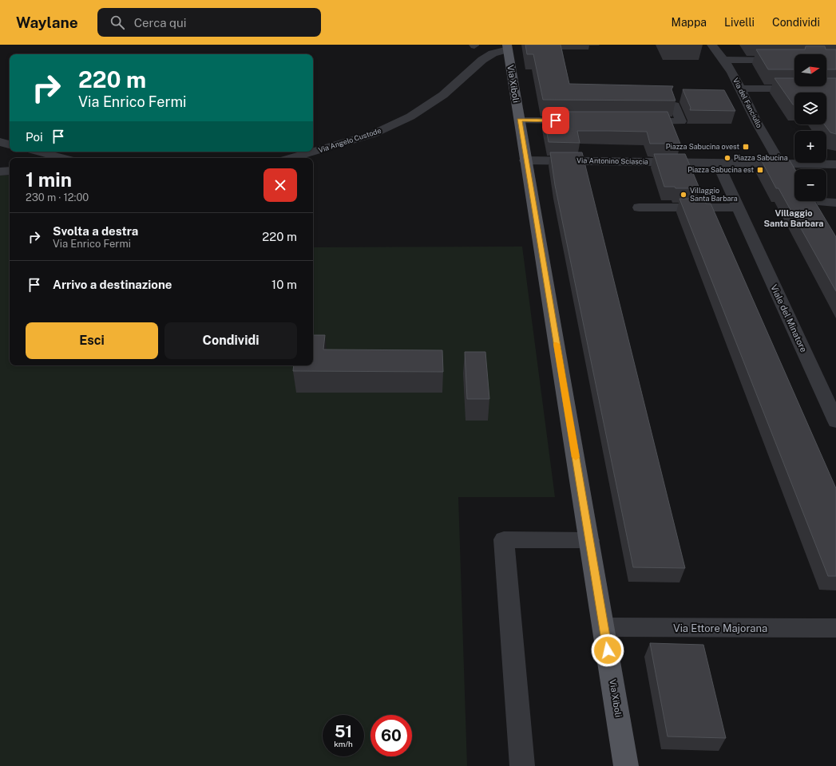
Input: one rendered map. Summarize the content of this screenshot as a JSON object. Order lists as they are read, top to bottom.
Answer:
{
  "streets": {
    "main road": ["Via Xiboli"],
    "street": [
      "Via del Fanciullo",
      "Via Angelo Custode",
      "Via Antonino Sciascia",
      "Viale del Minatore",
      "Via Ettore Majorana"
    ]
  },
  "crossings": [
    ["Via Xiboli", "Via Angelo Custode"],
    ["Via Xiboli", "Via Antonino Sciascia"],
    ["Via Xiboli", "Via Ettore Majorana"],
    ["Via del Fanciullo", "Via Antonino Sciascia"]
  ],
  "districts": ["Villaggio Santa Barbara"],
  "places": {
    "transit": ["Piazza Sabucina ovest", "Piazza Sabucina est"],
    "other": ["Piazza Sabucina", "Villaggio Santa Barbara"]
  },
  "north": "right",
  "page": {
    "header": "Waylane",
    "search": "Cerca qui",
    "nav": ["Mappa", "Livelli", "Condividi"],
    "map_buttons": ["+", "−"],
    "turn": ["220 m", "Via Enrico Fermi"],
    "then": "Poi",
    "heading": ["1 min", "230 m · 12:00"],
    "list": [
      {
        "name": "Svolta a destra",
        "note": "Via Enrico Fermi",
        "value": "220 m"
      },
      {
        "name": "Arrivo a destinazione",
        "value": "10 m"
      }
    ],
    "buttons": ["Esci", "Condividi"],
    "speed": "51 km/h",
    "limit": "60"
  }
}
